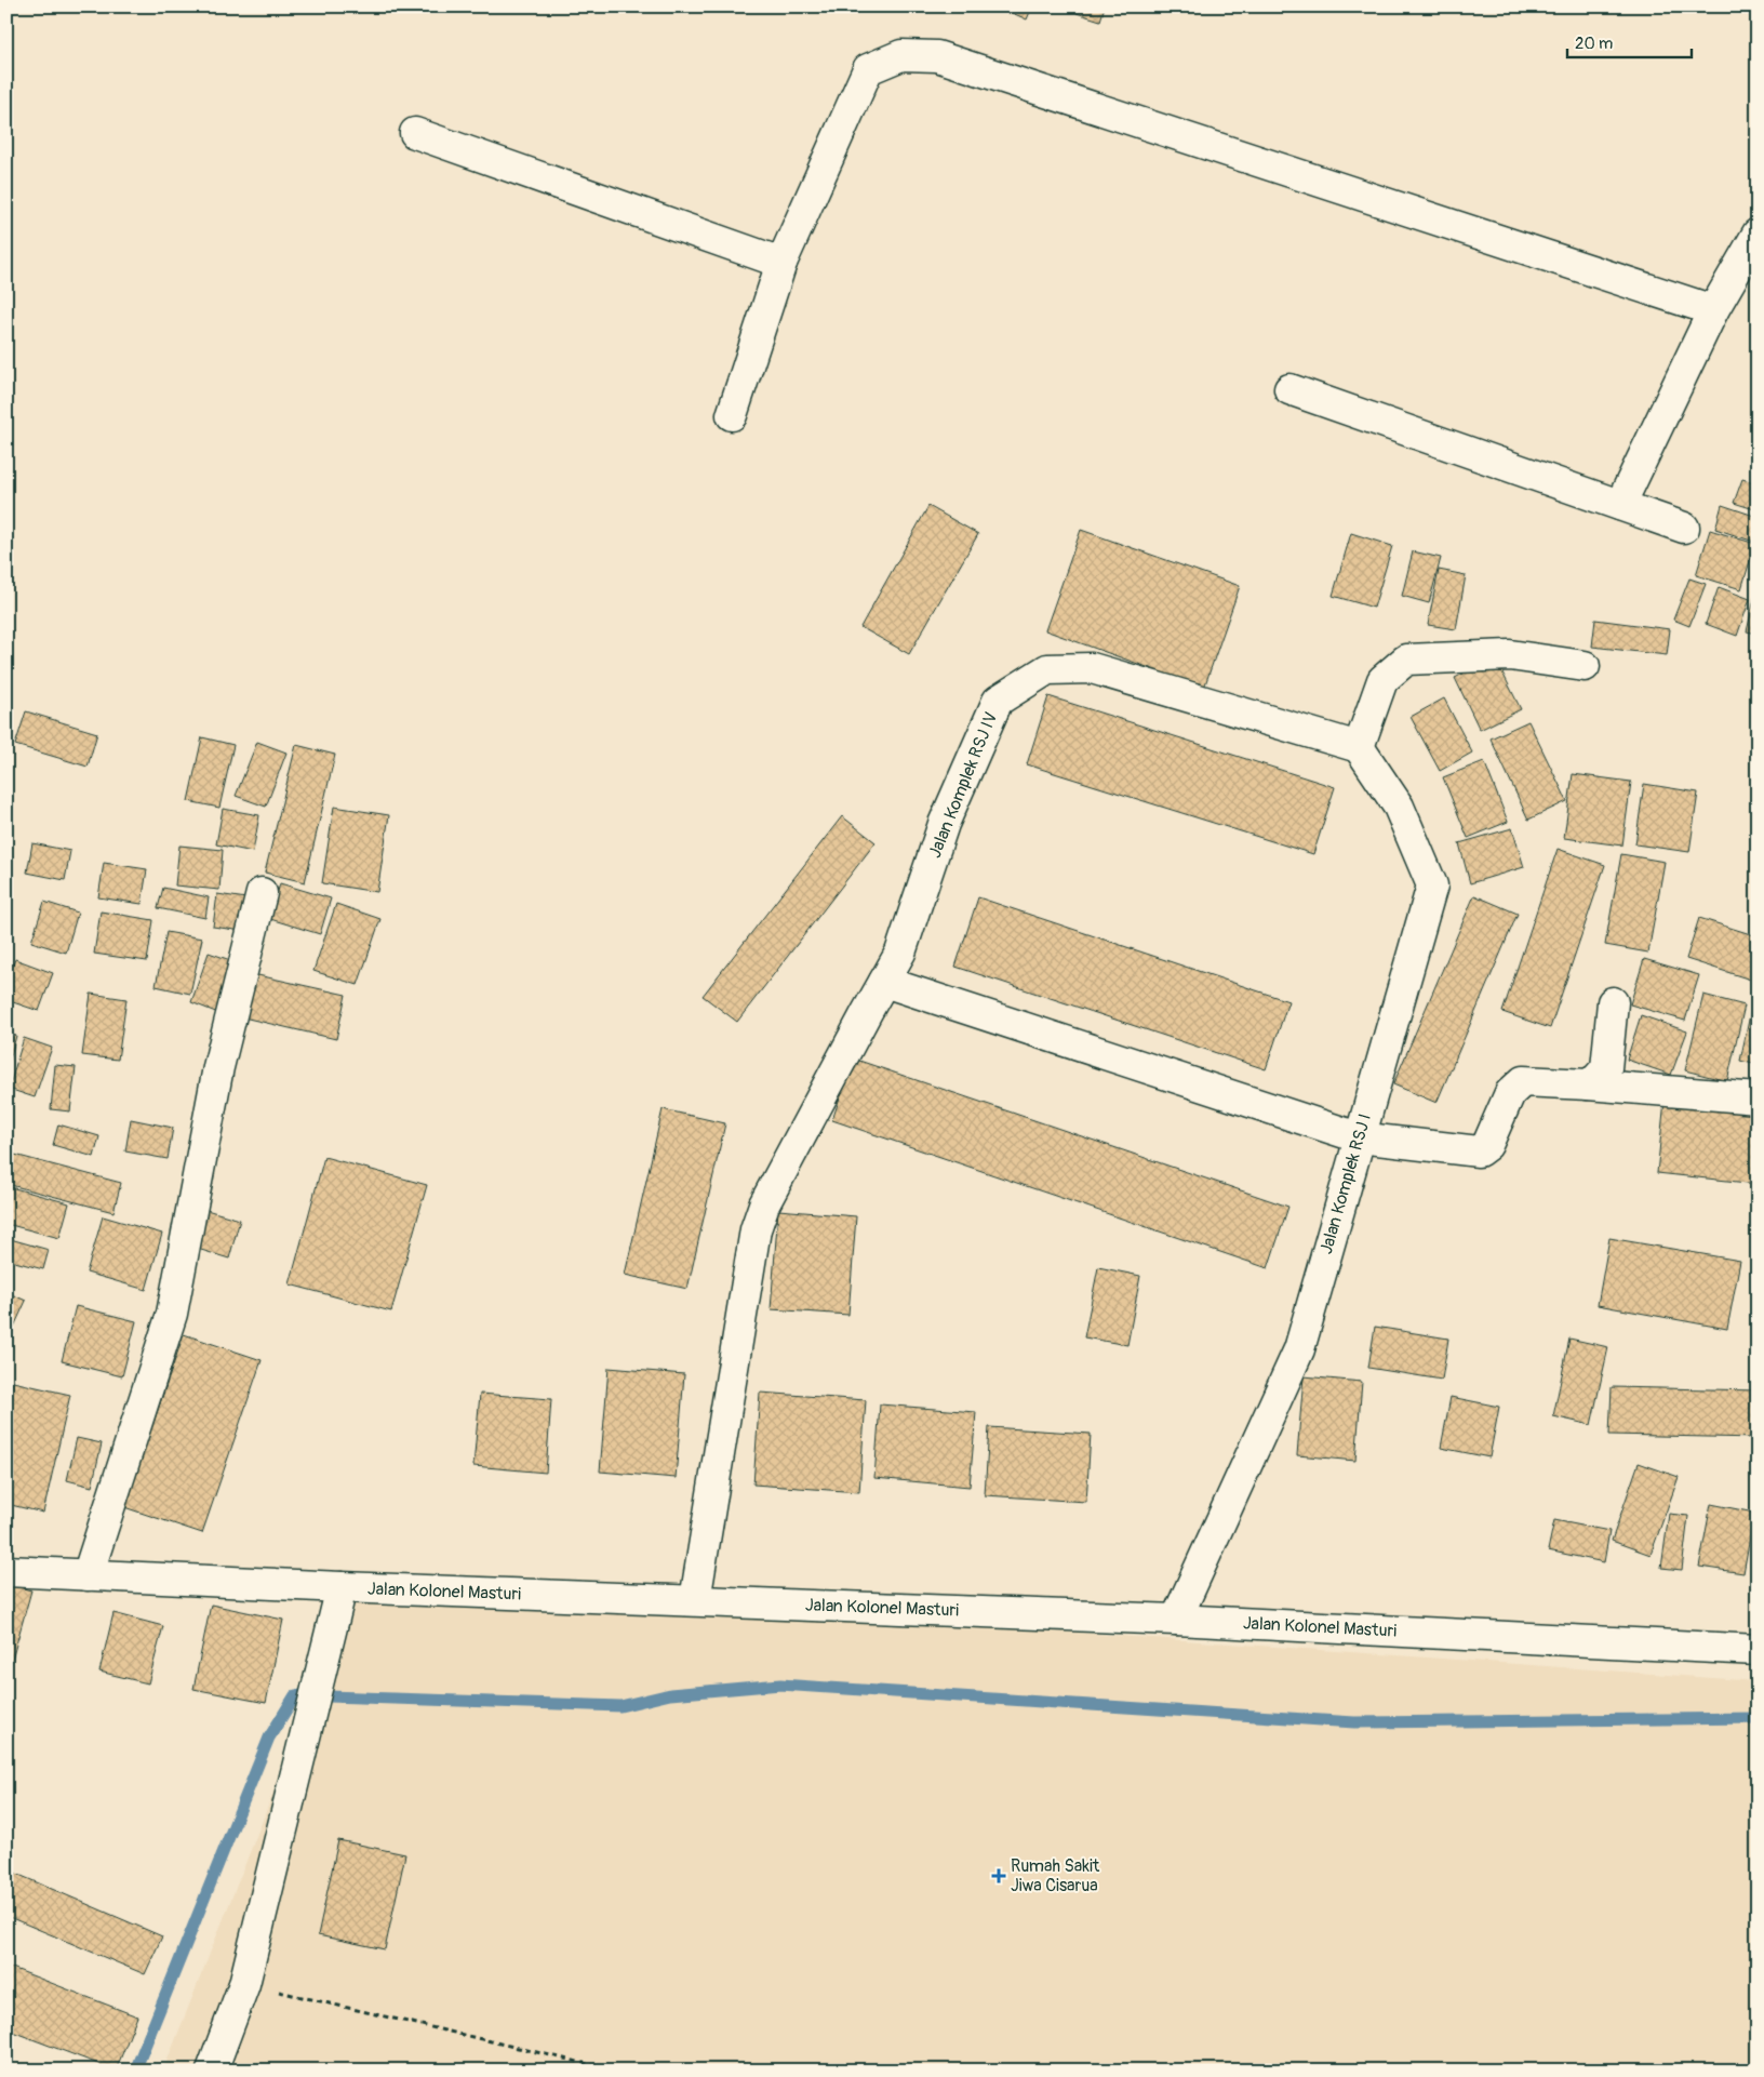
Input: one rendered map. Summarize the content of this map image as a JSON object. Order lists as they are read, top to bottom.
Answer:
{
  "streets": {
    "street": ["Jalan Komplek RSJ IV", "Jalan Komplek RSJ I", "Jalan Kolonel Masturi"]
  },
  "crossings": [
    ["Jalan Komplek RSJ IV", "Jalan Komplek RSJ I"],
    ["Jalan Komplek RSJ IV", "Jalan Kolonel Masturi"],
    ["Jalan Komplek RSJ I", "Jalan Kolonel Masturi"]
  ],
  "places": {
    "health": ["Rumah Sakit Jiwa Cisarua"]
  },
  "scale_bar": "20 m"
}
